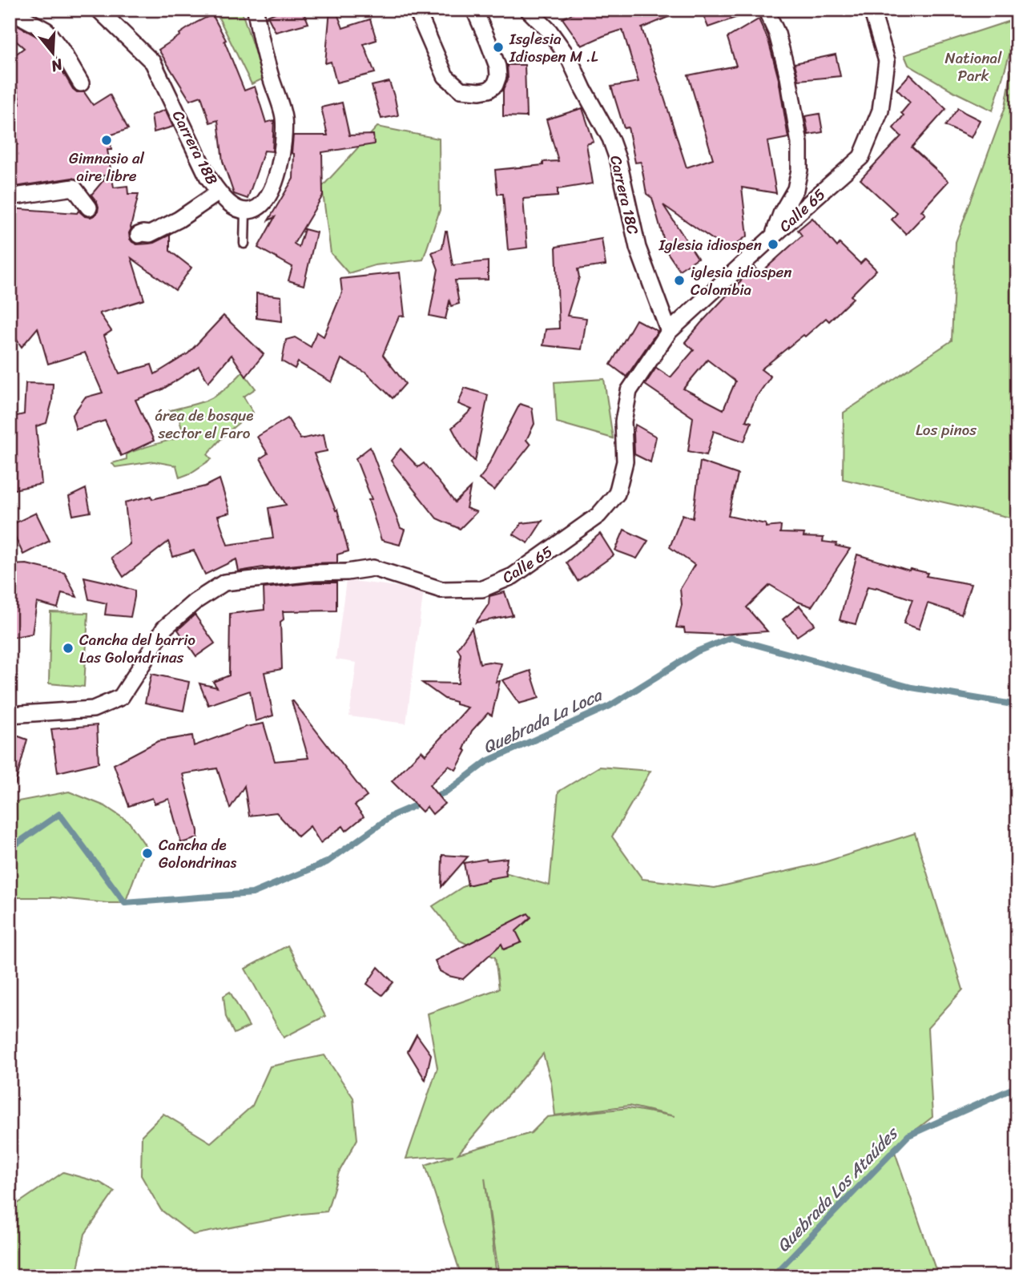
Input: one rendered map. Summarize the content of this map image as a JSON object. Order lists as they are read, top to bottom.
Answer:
{
  "streets": {
    "street": ["Carrera 18B", "Carrera 18C", "Calle 65"]
  },
  "crossings": [
    ["Carrera 18C", "Calle 65"]
  ],
  "water": ["Quebrada La Loca", "Quebrada Los Ataúdes"],
  "parks": ["National Park", "área de bosque sector el Faro", "Los pinos"],
  "places": [
    "Isglesia Idiospen M .L",
    "Gimnasio al aire libre",
    "Iglesia idiospen",
    "iglesia idiospen Colombia",
    "Cancha del barrio Las Golondrinas",
    "Cancha de Golondrinas"
  ],
  "north": "bottom"
}
